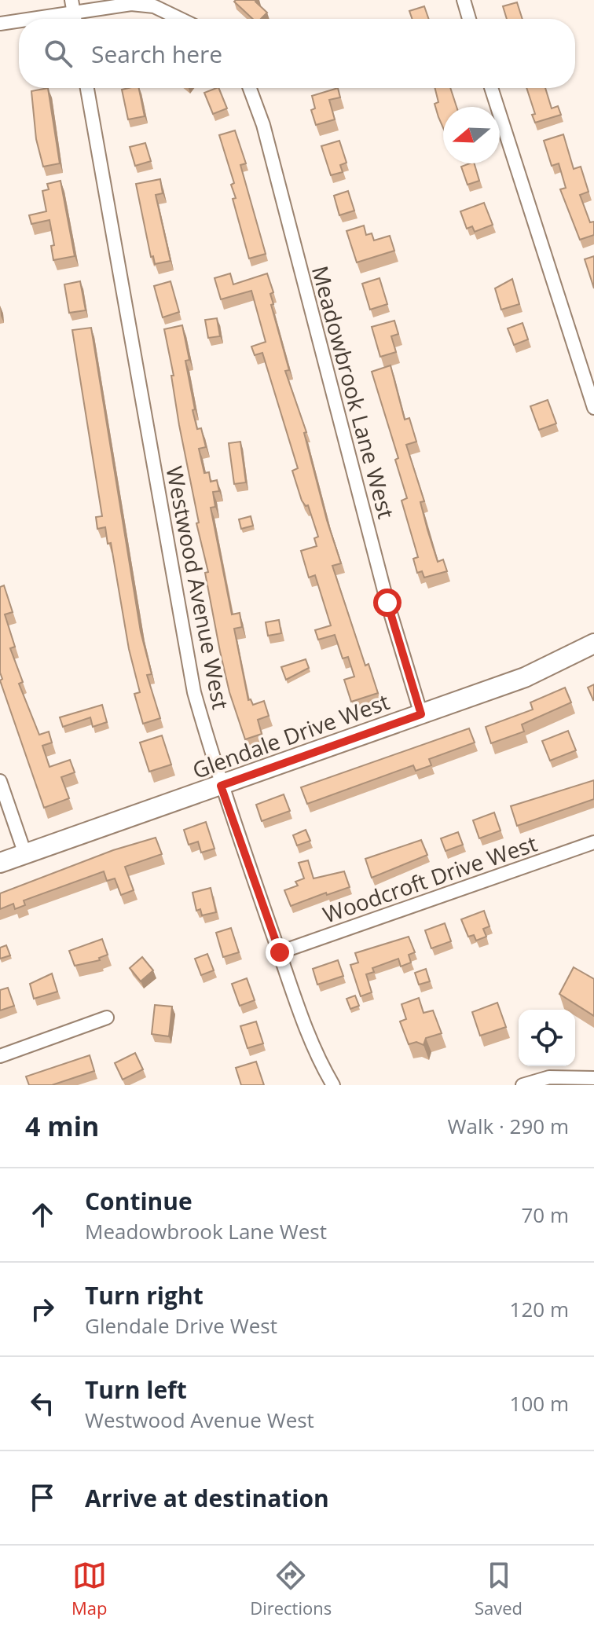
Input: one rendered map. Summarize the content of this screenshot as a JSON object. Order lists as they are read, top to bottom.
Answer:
{
  "streets": {
    "street": [
      "Meadowbrook Lane West",
      "Westwood Avenue West",
      "Glendale Drive West",
      "Woodcroft Drive West"
    ]
  },
  "crossings": [
    ["Meadowbrook Lane West", "Glendale Drive West"],
    ["Westwood Avenue West", "Glendale Drive West"],
    ["Westwood Avenue West", "Woodcroft Drive West"]
  ],
  "north": "left",
  "page": {
    "search": "Search here",
    "heading": ["4 min", "Walk · 290 m"],
    "list": [
      ["Continue", "Meadowbrook Lane West", "70 m"],
      ["Turn right", "Glendale Drive West", "120 m"],
      ["Turn left", "Westwood Avenue West", "100 m"],
      "Arrive at destination"
    ],
    "nav": ["Map", "Directions", "Saved"]
  }
}
